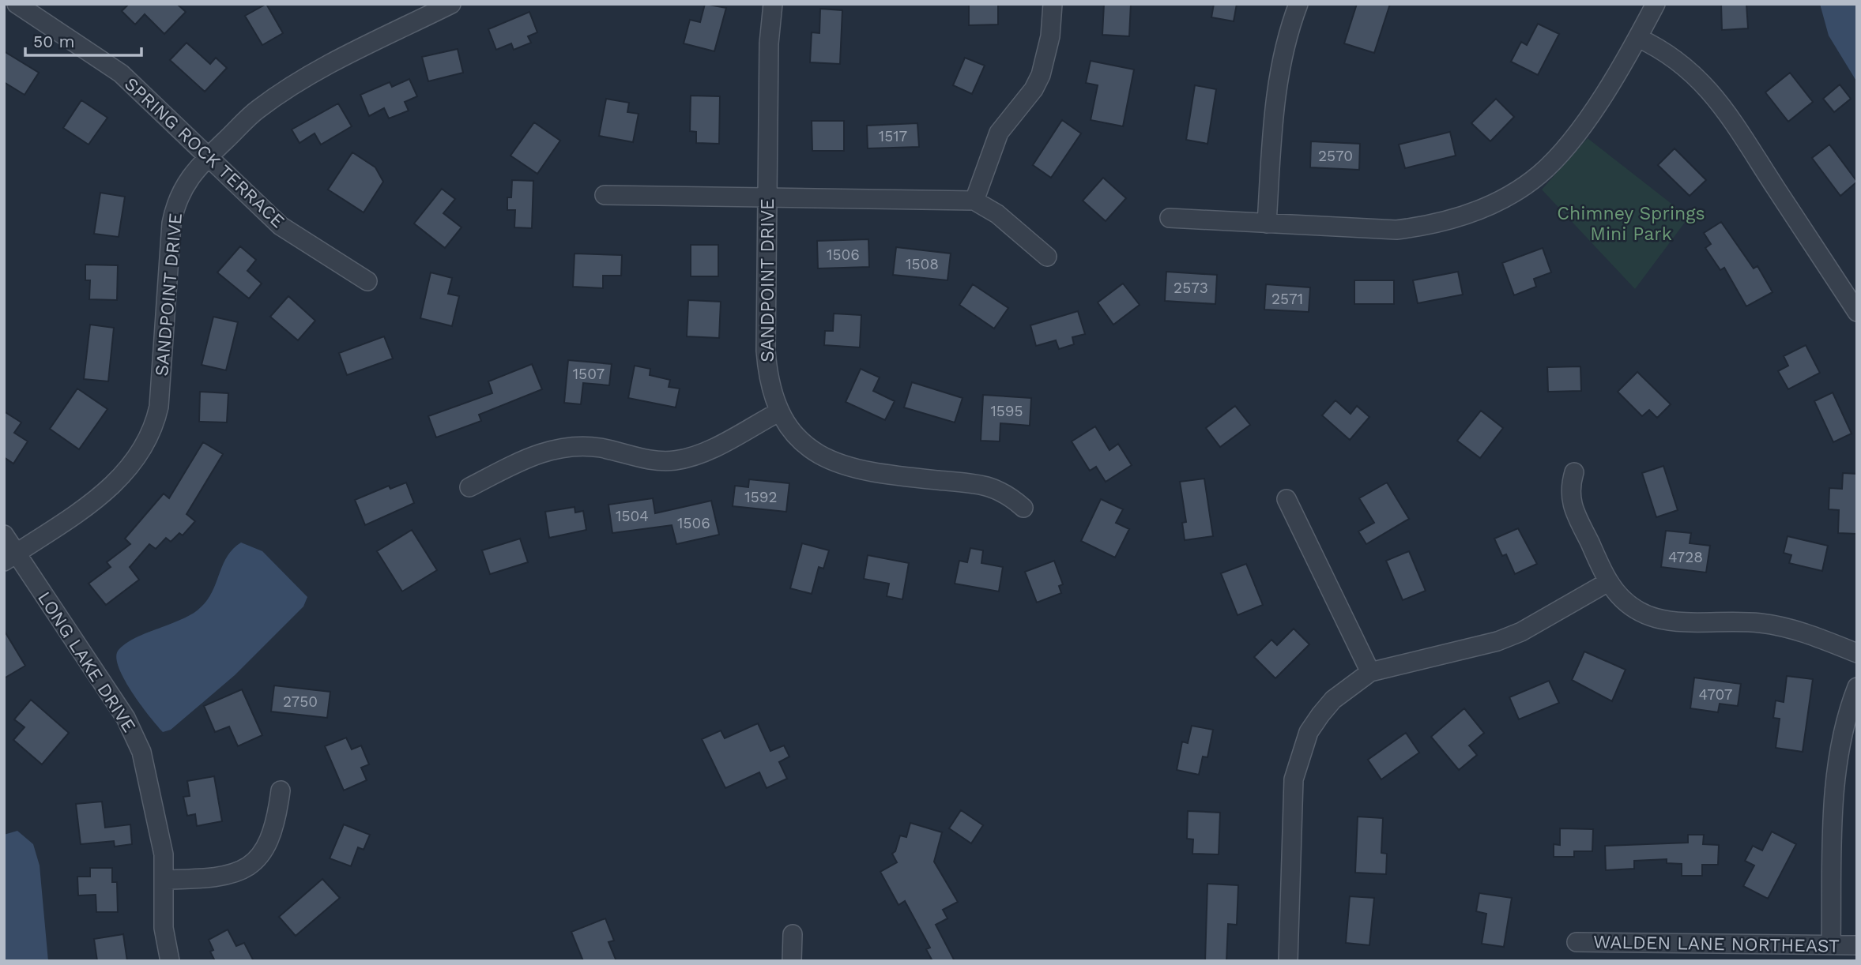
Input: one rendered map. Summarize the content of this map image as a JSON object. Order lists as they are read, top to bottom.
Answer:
{
  "streets": {
    "street": [
      "SPRING ROCK TERRACE",
      "SANDPOINT DRIVE",
      "LONG LAKE DRIVE",
      "WALDEN LANE NORTHEAST"
    ]
  },
  "crossings": [
    ["SPRING ROCK TERRACE", "SANDPOINT DRIVE"],
    ["SANDPOINT DRIVE", "LONG LAKE DRIVE"]
  ],
  "parks": ["Chimney Springs Mini Park"],
  "house_numbers": [
    "1517",
    "2570",
    "1506",
    "1508",
    "2573",
    "2571",
    "1507",
    "1595",
    "1592",
    "1504",
    "1506",
    "4728",
    "4707",
    "2750"
  ],
  "scale_bar": "50 m"
}
